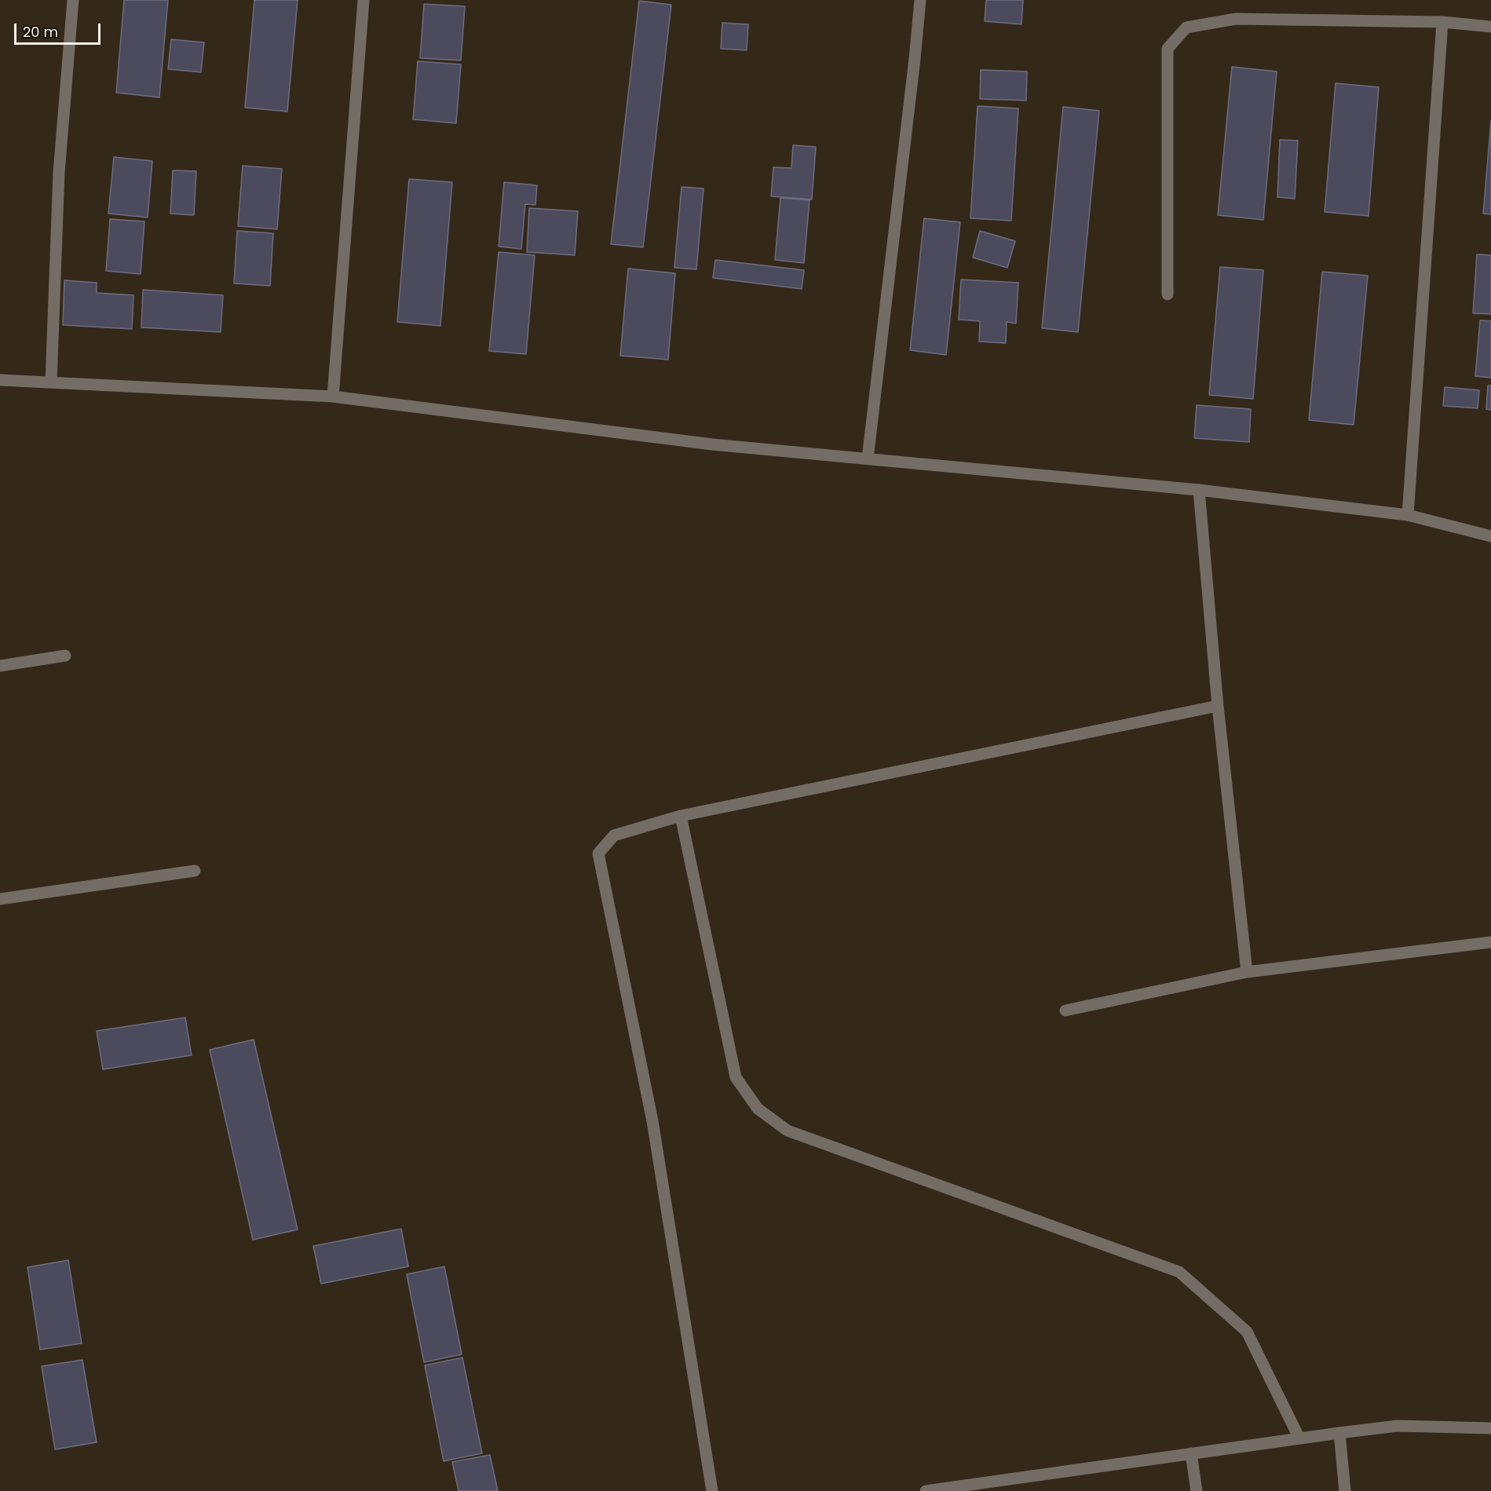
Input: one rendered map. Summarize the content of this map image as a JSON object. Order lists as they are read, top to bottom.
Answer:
{
  "scale_bar": "20 m"
}
